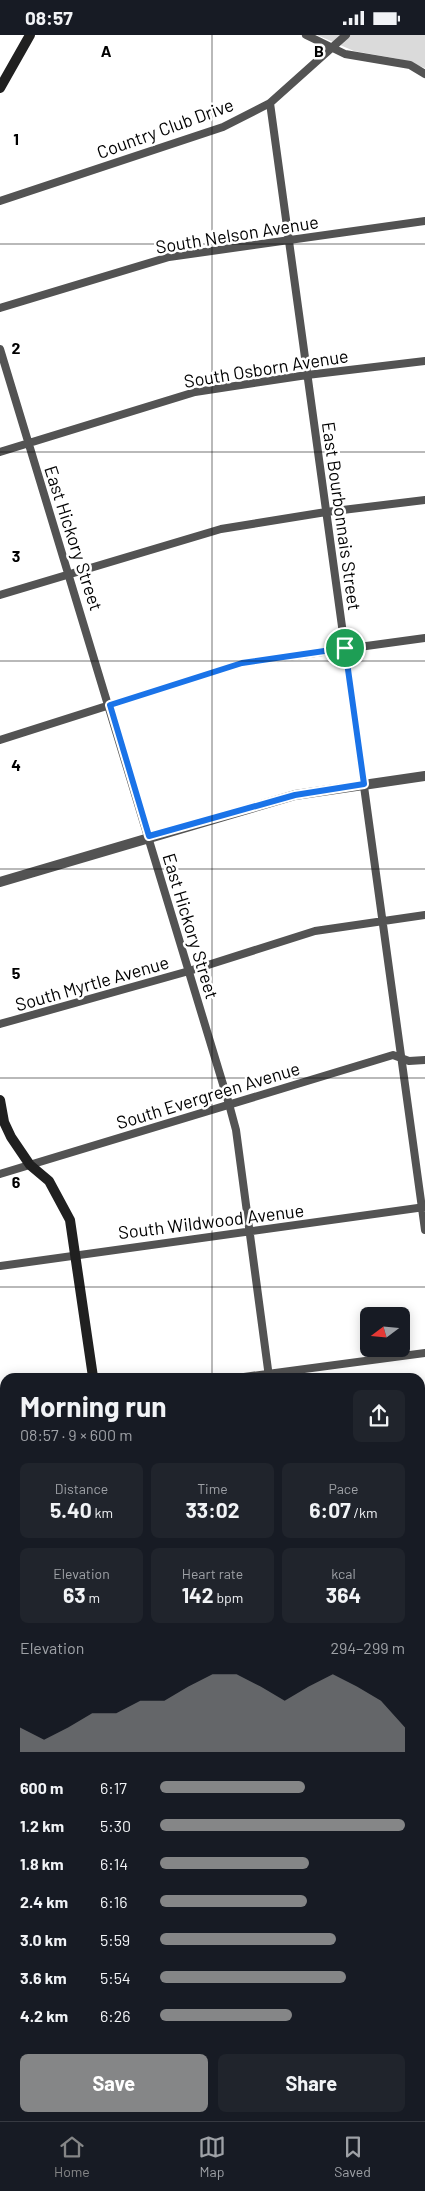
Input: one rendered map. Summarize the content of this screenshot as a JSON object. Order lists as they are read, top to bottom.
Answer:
{
  "streets": {
    "street": [
      "Country Club Drive",
      "South Nelson Avenue",
      "South Osborn Avenue",
      "East Bourbonnais Street",
      "East Hickory Street",
      "South Myrtle Avenue",
      "South Evergreen Avenue",
      "South Wildwood Avenue"
    ]
  },
  "crossings": [
    ["Country Club Drive", "East Bourbonnais Street"],
    ["South Nelson Avenue", "East Bourbonnais Street"],
    ["South Osborn Avenue", "East Bourbonnais Street"],
    ["South Osborn Avenue", "East Hickory Street"],
    ["East Bourbonnais Street", "South Myrtle Avenue"],
    ["East Bourbonnais Street", "South Evergreen Avenue"],
    ["East Bourbonnais Street", "South Wildwood Avenue"],
    ["East Hickory Street", "South Myrtle Avenue"],
    ["East Hickory Street", "South Evergreen Avenue"],
    ["East Hickory Street", "South Wildwood Avenue"]
  ],
  "north": "left",
  "page": {
    "status": "08:57",
    "heading": ["Morning run", "08:57 · 9 × 600 m"],
    "stats": [
      ["Distance", "5.40 km"],
      ["Time", "33:02"],
      ["Pace", "6:07 /km"],
      ["Elevation", "63 m"],
      ["Heart rate", "142 bpm"],
      ["kcal", "364"]
    ],
    "chart": ["Elevation", "294–299 m"],
    "list": [
      {
        "name": "600 m",
        "note": "6:17"
      },
      {
        "name": "1.2 km",
        "note": "5:30"
      },
      {
        "name": "1.8 km",
        "note": "6:14"
      },
      {
        "name": "2.4 km",
        "note": "6:16"
      },
      {
        "name": "3.0 km",
        "note": "5:59"
      },
      {
        "name": "3.6 km",
        "note": "5:54"
      },
      {
        "name": "4.2 km",
        "note": "6:26"
      }
    ],
    "buttons": ["Save", "Share"],
    "tabs": ["Home", "Map", "Saved"]
  },
  "grid": {
    "columns": ["A", "B"],
    "rows": [
      "1",
      "2",
      "3",
      "4",
      "5",
      "6"
    ]
  }
}
